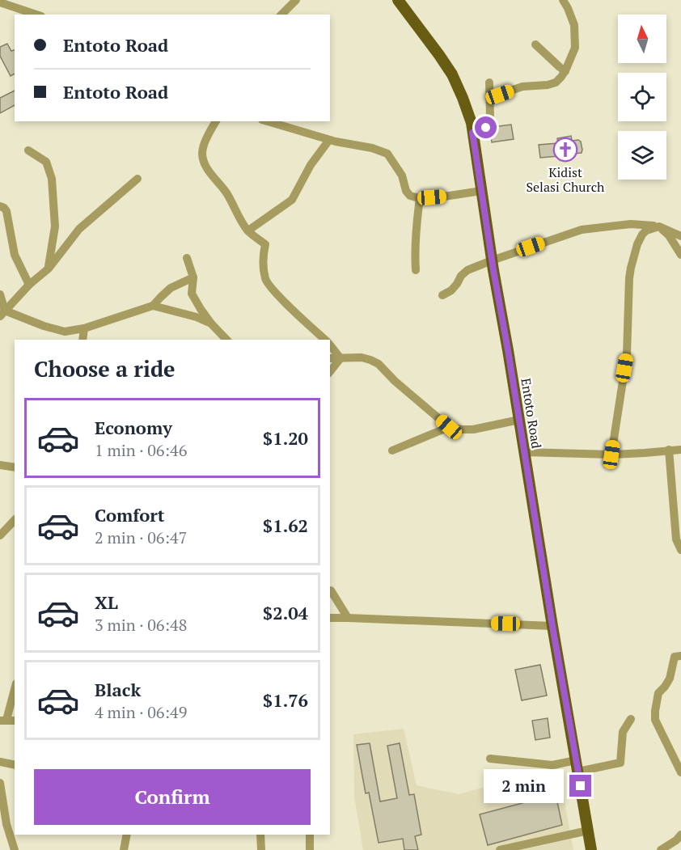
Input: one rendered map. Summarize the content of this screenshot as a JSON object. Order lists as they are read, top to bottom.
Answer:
{
  "streets": {
    "main road": ["Entoto Road"]
  },
  "places": {
    "church": ["Kidist Selasi Church"]
  },
  "north": "top",
  "page": {
    "banner": ["Entoto Road", "Entoto Road"],
    "heading": "Choose a ride",
    "list": [
      {
        "name": "Economy",
        "note": "1 min · 06:46",
        "value": "$1.20"
      },
      {
        "name": "Comfort",
        "note": "2 min · 06:47",
        "value": "$1.62"
      },
      {
        "name": "XL",
        "note": "3 min · 06:48",
        "value": "$2.04"
      },
      {
        "name": "Black",
        "note": "4 min · 06:49",
        "value": "$1.76"
      }
    ],
    "buttons": "Confirm",
    "bubble": "2 min"
  }
}
